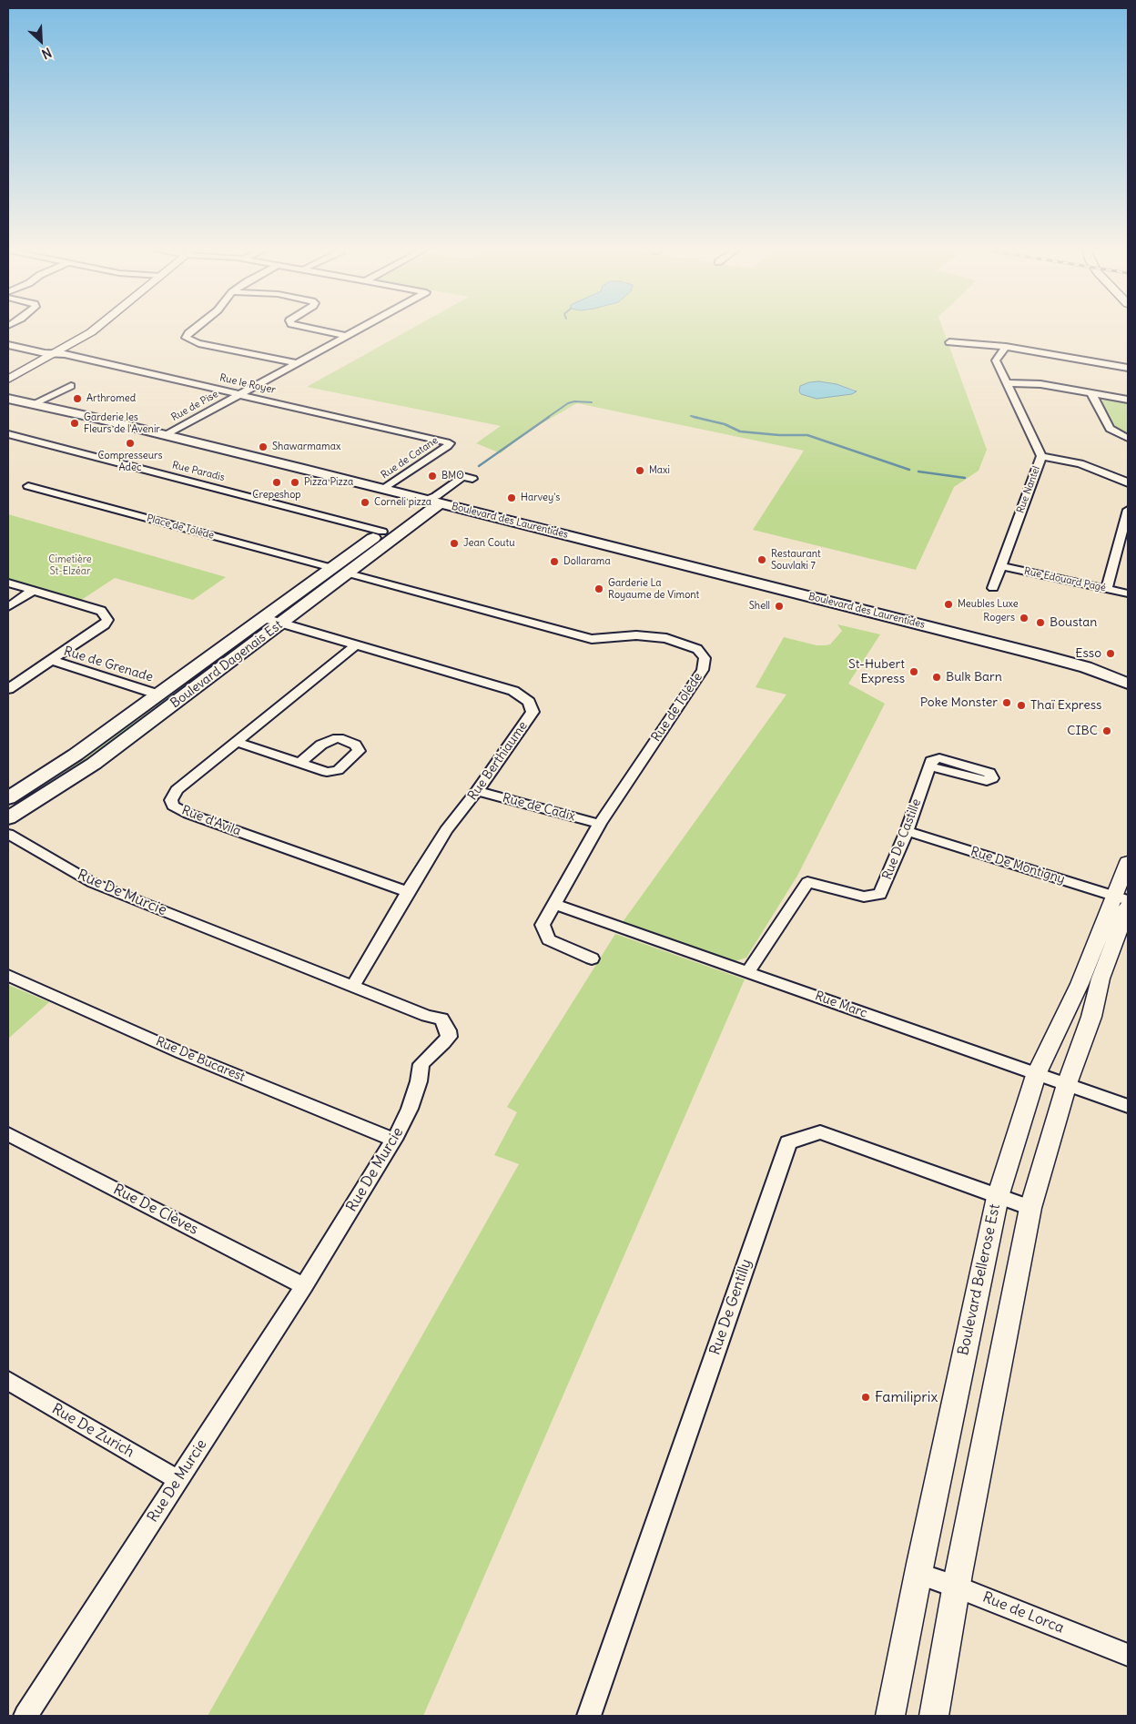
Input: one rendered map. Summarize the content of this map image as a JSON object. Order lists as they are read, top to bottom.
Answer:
{
  "streets": {
    "main road": ["Boulevard des Laurentides", "Boulevard Dagenais Est"],
    "street": [
      "Rue le Royer",
      "Rue de Pise",
      "Rue de Catane",
      "Rue Paradis",
      "Rue Nantel",
      "Place de Tolède",
      "Rue Edouard Pagé",
      "Rue de Grenade",
      "Rue de Tolède",
      "Rue Berthiaume",
      "Rue de Cadix",
      "Rue d'Avila",
      "Rue De Castille",
      "Rue De Montigny",
      "Rue De Murcie",
      "Rue Marc",
      "Rue De Bucarest",
      "Rue De Clèves",
      "Boulevard Bellerose Est",
      "Rue De Gentilly",
      "Rue De Zurich",
      "Rue de Lorca"
    ]
  },
  "crossings": [
    ["Rue le Royer", "Rue de Pise"],
    ["Rue le Royer", "Rue de Catane"],
    ["Rue de Pise", "Boulevard des Laurentides"],
    ["Rue de Catane", "Boulevard des Laurentides"],
    ["Rue Paradis", "Boulevard Dagenais Est"],
    ["Rue Nantel", "Rue Edouard Pagé"],
    ["Boulevard des Laurentides", "Boulevard Dagenais Est"],
    ["Place de Tolède", "Boulevard Dagenais Est"],
    ["Rue de Grenade", "Boulevard Dagenais Est"],
    ["Boulevard Dagenais Est", "Rue de Tolède"],
    ["Boulevard Dagenais Est", "Rue Berthiaume"],
    ["Rue de Tolède", "Rue de Cadix"],
    ["Rue de Tolède", "Rue Marc"],
    ["Rue Berthiaume", "Rue de Cadix"],
    ["Rue Berthiaume", "Rue d'Avila"],
    ["Rue Berthiaume", "Rue De Murcie"],
    ["Rue De Castille", "Rue De Montigny"],
    ["Rue De Castille", "Rue Marc"],
    ["Rue De Montigny", "Boulevard Bellerose Est"],
    ["Rue De Murcie", "Rue De Bucarest"],
    ["Rue De Murcie", "Rue De Clèves"],
    ["Rue De Murcie", "Rue De Zurich"],
    ["Rue Marc", "Boulevard Bellerose Est"],
    ["Boulevard Bellerose Est", "Rue De Gentilly"],
    ["Boulevard Bellerose Est", "Rue de Lorca"]
  ],
  "parks": ["Cimetière St-Elzéar"],
  "places": [
    "Arthromed",
    "Garderie les Fleurs de l'Avenir",
    "Compresseurs Adec",
    "Shawarmamax",
    "Maxi",
    "BMO",
    "Crepeshop",
    "Pizza Pizza",
    "Harvey's",
    "Corneli pizza",
    "Jean Coutu",
    "Restaurant Souvlaki 7",
    "Dollarama",
    "Garderie La Royaume de Vimont",
    "Meubles Luxe",
    "Shell",
    "Rogers",
    "Boustan",
    "Esso",
    "St-Hubert Express",
    "Bulk Barn",
    "Poke Monster",
    "Thaï Express",
    "CIBC",
    "Familiprix"
  ],
  "north": "bottom right"
}
